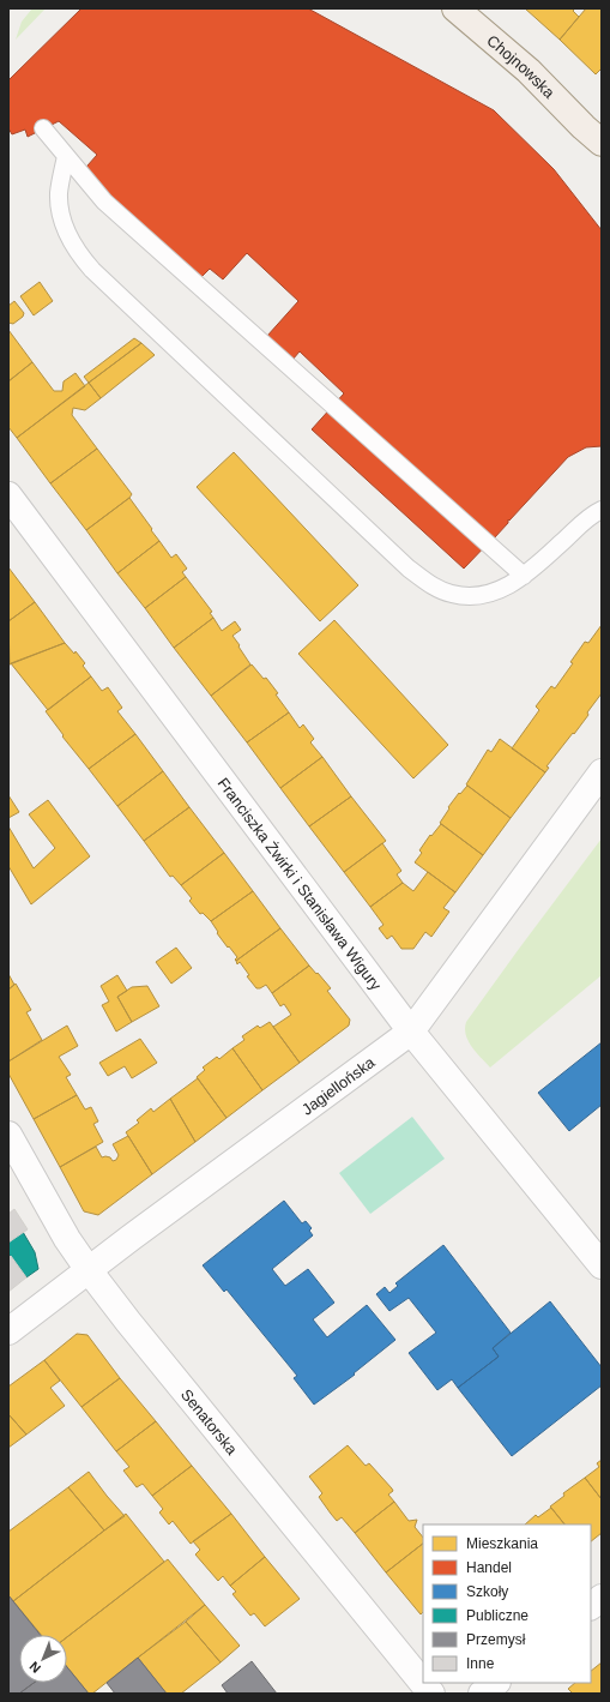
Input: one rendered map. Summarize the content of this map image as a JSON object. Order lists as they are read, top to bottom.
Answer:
{
  "streets": {
    "main road": ["Chojnowska"],
    "street": ["Franciszka Żwirki i Stanisława Wigury", "Jagiellońska", "Senatorska"]
  },
  "crossings": [
    ["Franciszka Żwirki i Stanisława Wigury", "Jagiellońska"],
    ["Jagiellońska", "Senatorska"]
  ],
  "legend": [
    "Mieszkania",
    "Handel",
    "Szkoły",
    "Publiczne",
    "Przemysł",
    "Inne"
  ],
  "north": "bottom left"
}
